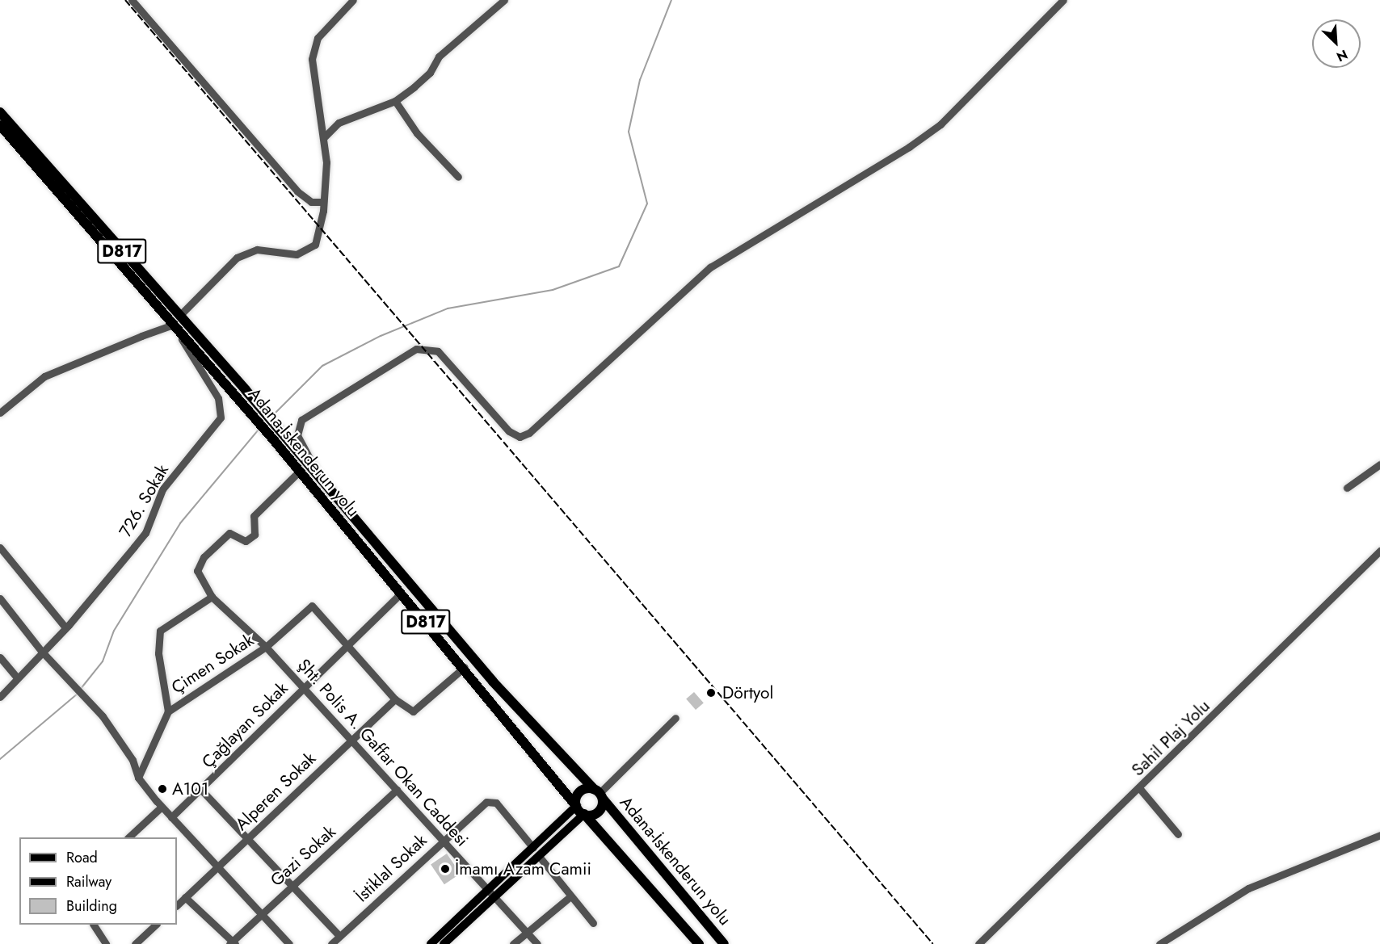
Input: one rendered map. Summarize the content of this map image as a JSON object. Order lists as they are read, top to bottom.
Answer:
{
  "streets": {
    "highway": ["D817", "Adana-İskenderun yolu"],
    "street": [
      "726. Sokak",
      "Çimen Sokak",
      "Çağlayan Sokak",
      "Sahil Plaj Yolu",
      "Şht. Polis A. Gaffar Okan Caddesi",
      "Alperen Sokak",
      "Gazi Sokak",
      "İstiklal Sokak"
    ]
  },
  "crossings": [
    ["D817", "Adana-İskenderun yolu"],
    ["Adana-İskenderun yolu", "726. Sokak"],
    ["Adana-İskenderun yolu", "Çağlayan Sokak"],
    ["Adana-İskenderun yolu", "Şht. Polis A. Gaffar Okan Caddesi"],
    ["Çimen Sokak", "Çağlayan Sokak"],
    ["Çimen Sokak", "Şht. Polis A. Gaffar Okan Caddesi"],
    ["Çağlayan Sokak", "Şht. Polis A. Gaffar Okan Caddesi"],
    ["Şht. Polis A. Gaffar Okan Caddesi", "Alperen Sokak"],
    ["Şht. Polis A. Gaffar Okan Caddesi", "Gazi Sokak"],
    ["Şht. Polis A. Gaffar Okan Caddesi", "İstiklal Sokak"]
  ],
  "places": ["Dörtyol", "A101", "İmamı Azam Camii"],
  "legend": ["Road", "Railway", "Building"],
  "north": "bottom right"
}
